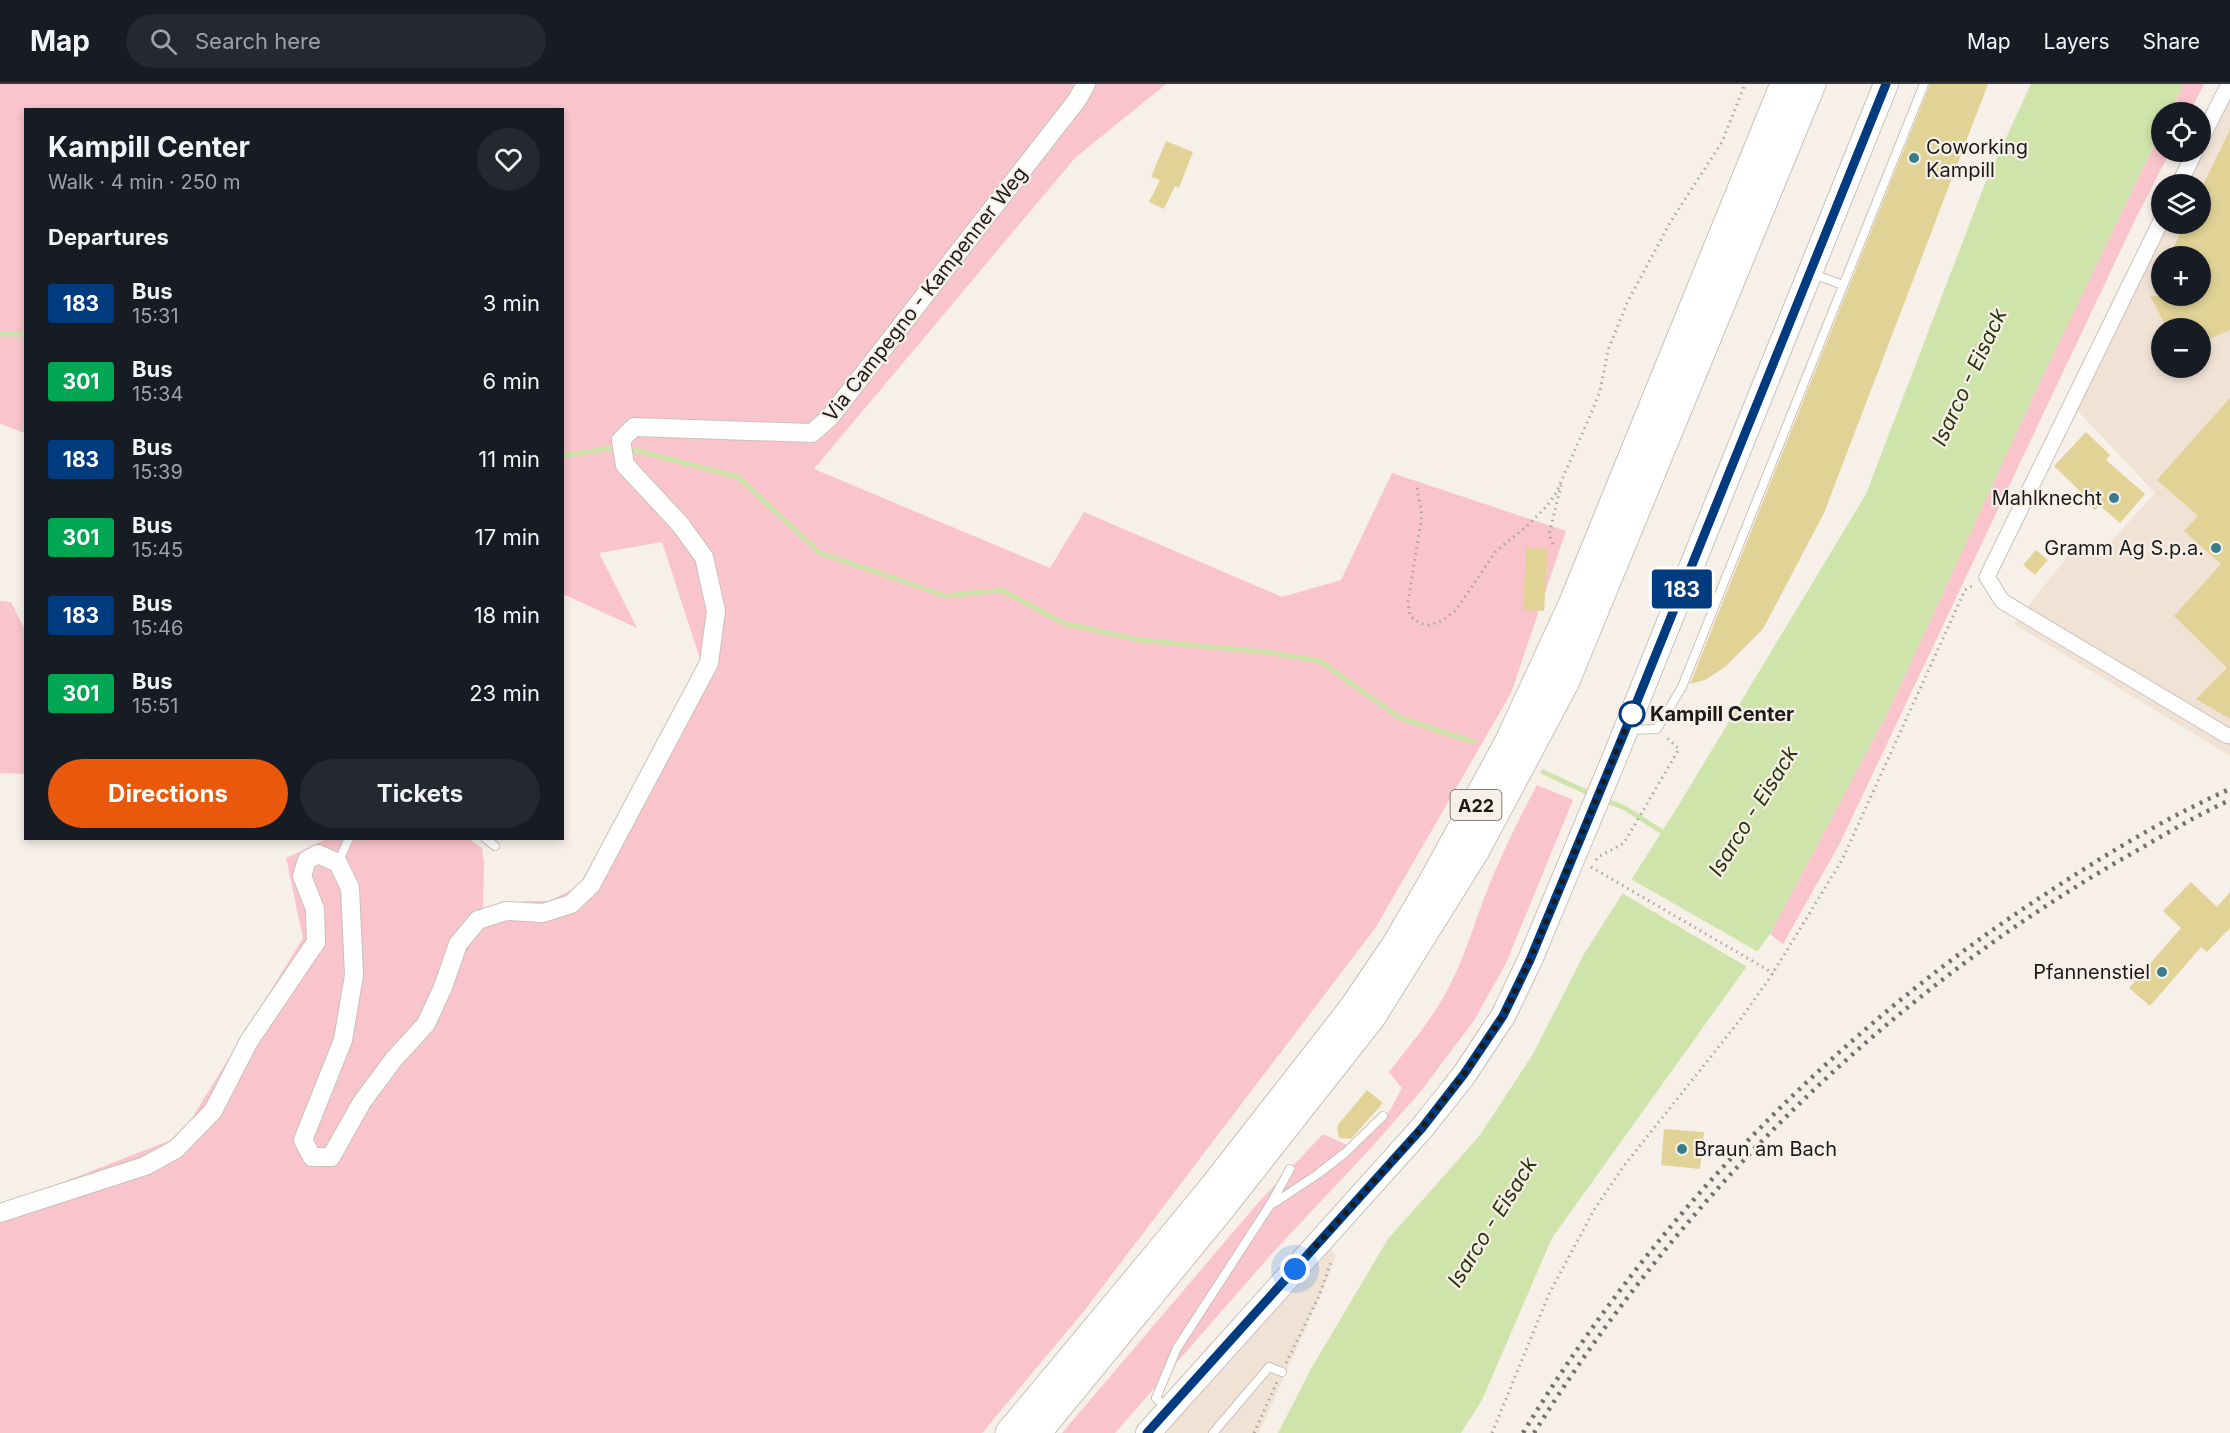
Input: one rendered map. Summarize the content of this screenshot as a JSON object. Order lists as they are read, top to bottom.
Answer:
{
  "streets": {
    "highway": ["A22"],
    "street": ["Via Campegno - Kampenner Weg"]
  },
  "water": ["Isarco - Eisack"],
  "places": [
    "Coworking Kampill",
    "Mahlknecht",
    "Gramm Ag S.p.a.",
    "Kampill Center",
    "Pfannenstiel",
    "Braun am Bach"
  ],
  "lines": ["bus line 183"],
  "page": {
    "header": "Map",
    "search": "Search here",
    "nav": ["Map", "Layers", "Share"],
    "on_map": "183",
    "map_buttons": ["+", "−"],
    "heading": [
      ["Kampill Center", "Walk · 4 min · 250 m"],
      "Departures"
    ],
    "list": [
      {
        "mark": "183",
        "name": "Bus",
        "note": "15:31",
        "value": "3 min"
      },
      {
        "mark": "301",
        "name": "Bus",
        "note": "15:34",
        "value": "6 min"
      },
      {
        "mark": "183",
        "name": "Bus",
        "note": "15:39",
        "value": "11 min"
      },
      {
        "mark": "301",
        "name": "Bus",
        "note": "15:45",
        "value": "17 min"
      },
      {
        "mark": "183",
        "name": "Bus",
        "note": "15:46",
        "value": "18 min"
      },
      {
        "mark": "301",
        "name": "Bus",
        "note": "15:51",
        "value": "23 min"
      }
    ],
    "buttons": ["Directions", "Tickets"]
  }
}
